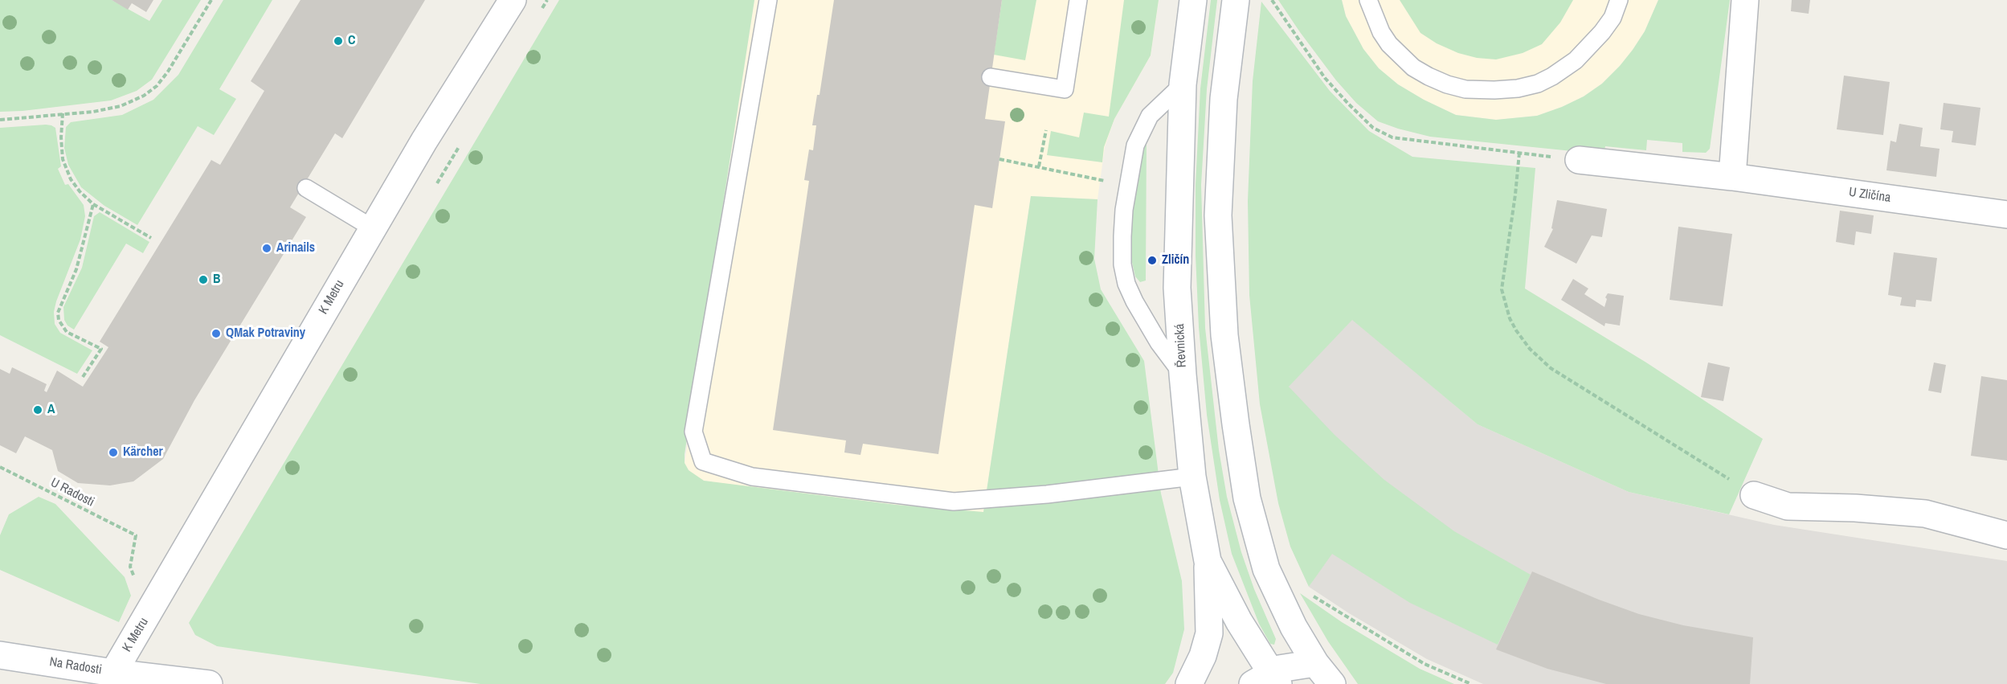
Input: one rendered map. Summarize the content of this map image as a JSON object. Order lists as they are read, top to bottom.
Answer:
{
  "streets": {
    "main road": [
      "U Zličína",
      "K Metru",
      "Řevnická",
      "Na Radosti"
    ],
    "path": ["U Radosti"]
  },
  "crossings": [
    ["K Metru", "Na Radosti"]
  ],
  "places": [
    "C",
    "Arinails",
    "Zličín",
    "B",
    "QMak Potraviny",
    "A",
    "Kärcher"
  ]
}
